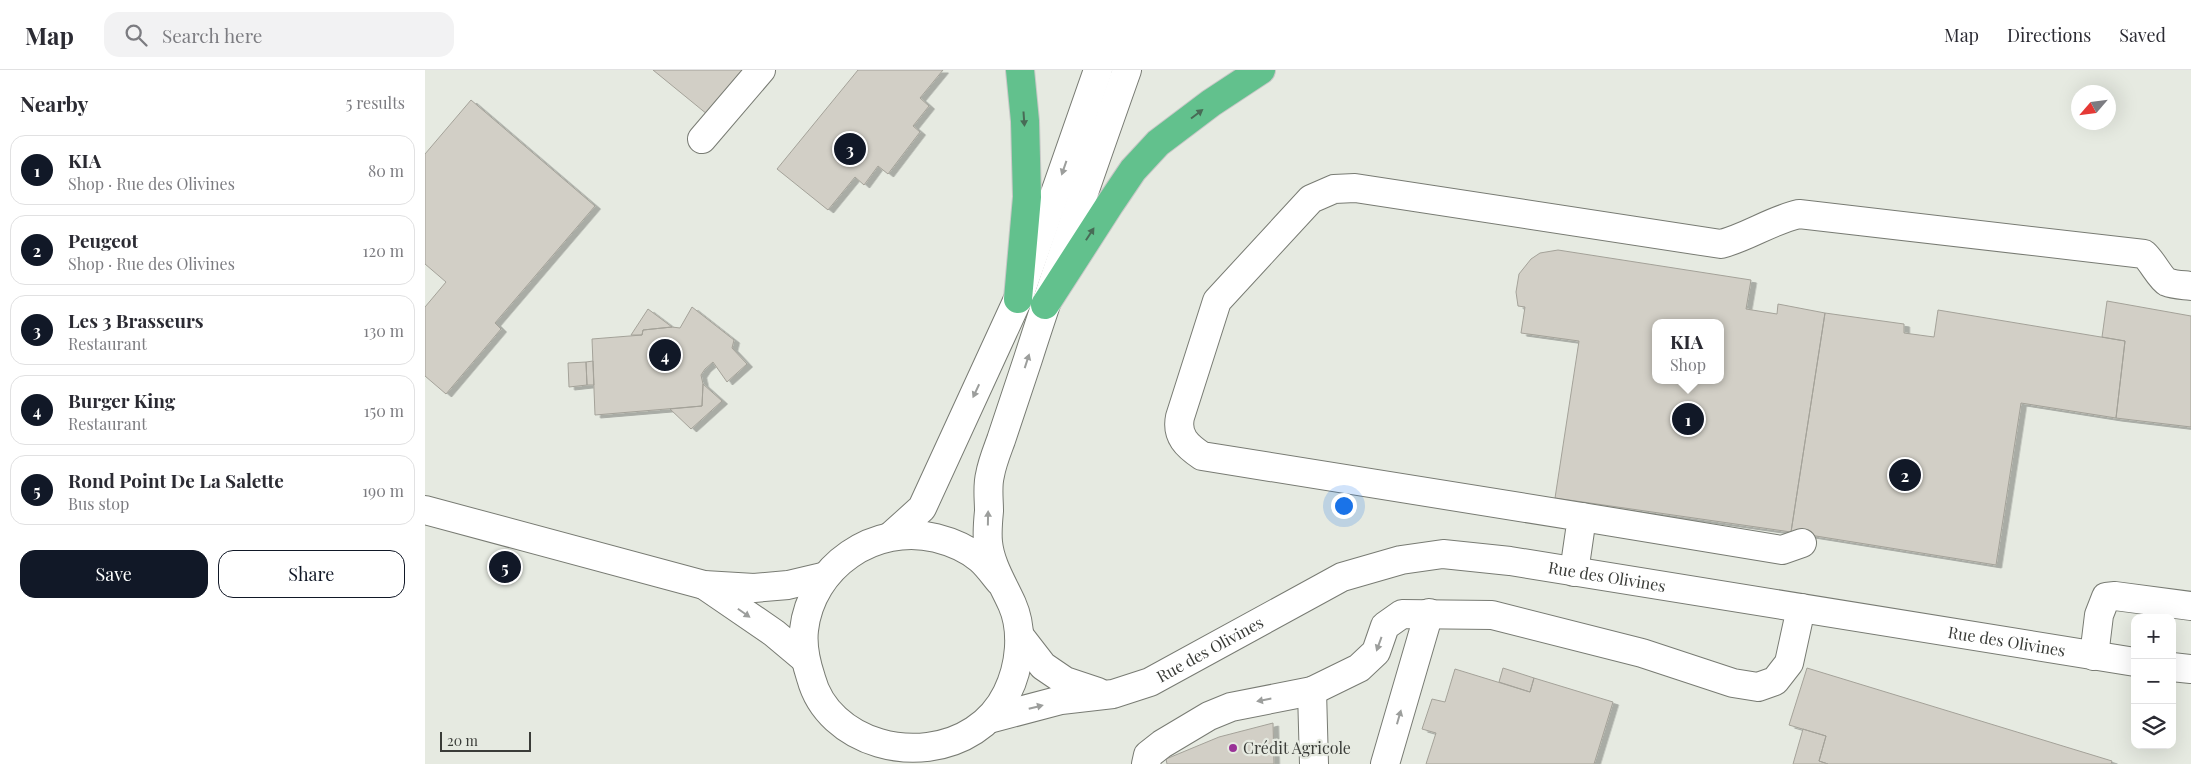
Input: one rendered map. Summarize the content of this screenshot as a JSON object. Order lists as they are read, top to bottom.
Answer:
{
  "streets": {
    "street": ["Rue des Olivines"]
  },
  "places": ["Crédit Agricole"],
  "scale_bar": "20 m",
  "north": "bottom left",
  "page": {
    "header": "Map",
    "search": "Search here",
    "nav": ["Map", "Directions", "Saved"],
    "heading": ["Nearby", "5 results"],
    "pins": [
      "3",
      "4",
      "1",
      "2",
      "5"
    ],
    "list": [
      {
        "mark": "1",
        "name": "KIA",
        "note": "Shop · Rue des Olivines",
        "value": "80 m"
      },
      {
        "mark": "2",
        "name": "Peugeot",
        "note": "Shop · Rue des Olivines",
        "value": "120 m"
      },
      {
        "mark": "3",
        "name": "Les 3 Brasseurs",
        "note": "Restaurant",
        "value": "130 m"
      },
      {
        "mark": "4",
        "name": "Burger King",
        "note": "Restaurant",
        "value": "150 m"
      },
      {
        "mark": "5",
        "name": "Rond Point De La Salette",
        "note": "Bus stop",
        "value": "190 m"
      }
    ],
    "popup": ["KIA", "Shop"],
    "buttons": ["Save", "Share"],
    "map_buttons": ["+", "−"],
    "scale": "20 m"
  }
}
